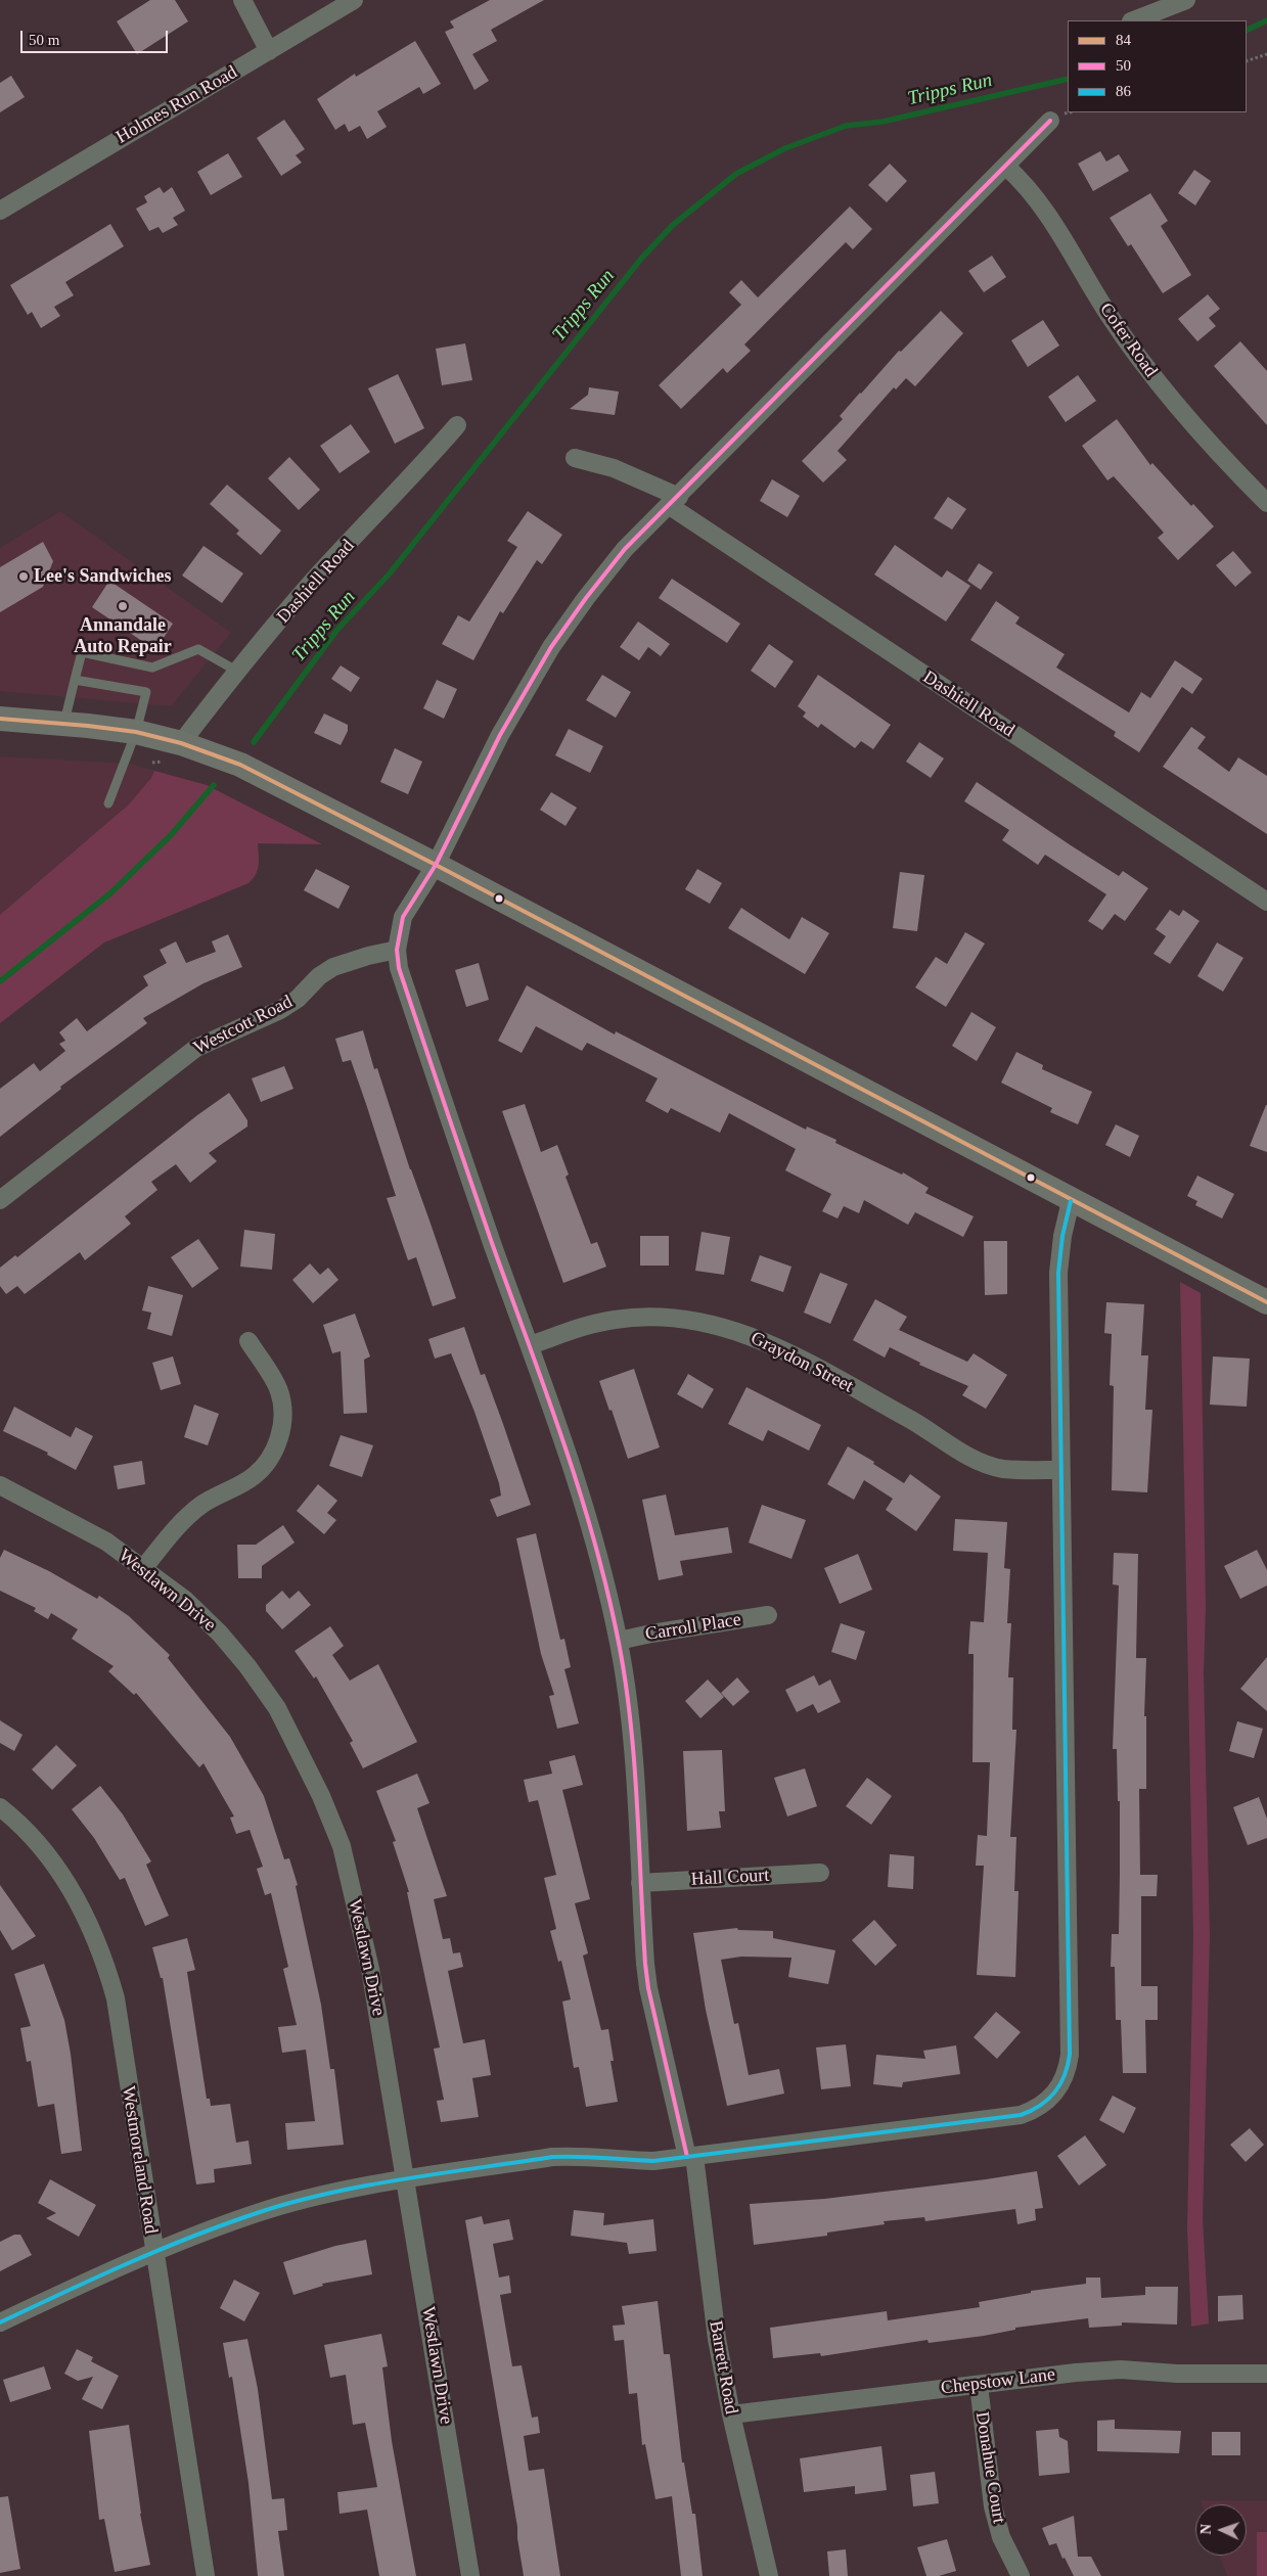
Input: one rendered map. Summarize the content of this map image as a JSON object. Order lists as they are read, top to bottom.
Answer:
{
  "streets": {
    "street": [
      "Holmes Run Road",
      "Cofer Road",
      "Dashiell Road",
      "Westcott Road",
      "Graydon Street",
      "Westlawn Drive",
      "Carroll Place",
      "Hall Court",
      "Westmoreland Road",
      "Barrett Road",
      "Chepstow Lane",
      "Donahue Court"
    ]
  },
  "crossings": [
    ["Westcott Road", "Barrett Road"],
    ["Graydon Street", "Barrett Road"],
    ["Carroll Place", "Barrett Road"],
    ["Hall Court", "Barrett Road"],
    ["Barrett Road", "Chepstow Lane"],
    ["Chepstow Lane", "Donahue Court"]
  ],
  "water": ["Tripps Run"],
  "places": ["Lee's Sandwiches", "Annandale Auto Repair"],
  "lines": ["transit line 50", "transit line 84", "transit line 86"],
  "legend": ["84", "50", "86"],
  "scale_bar": "50 m",
  "north": "left"
}
